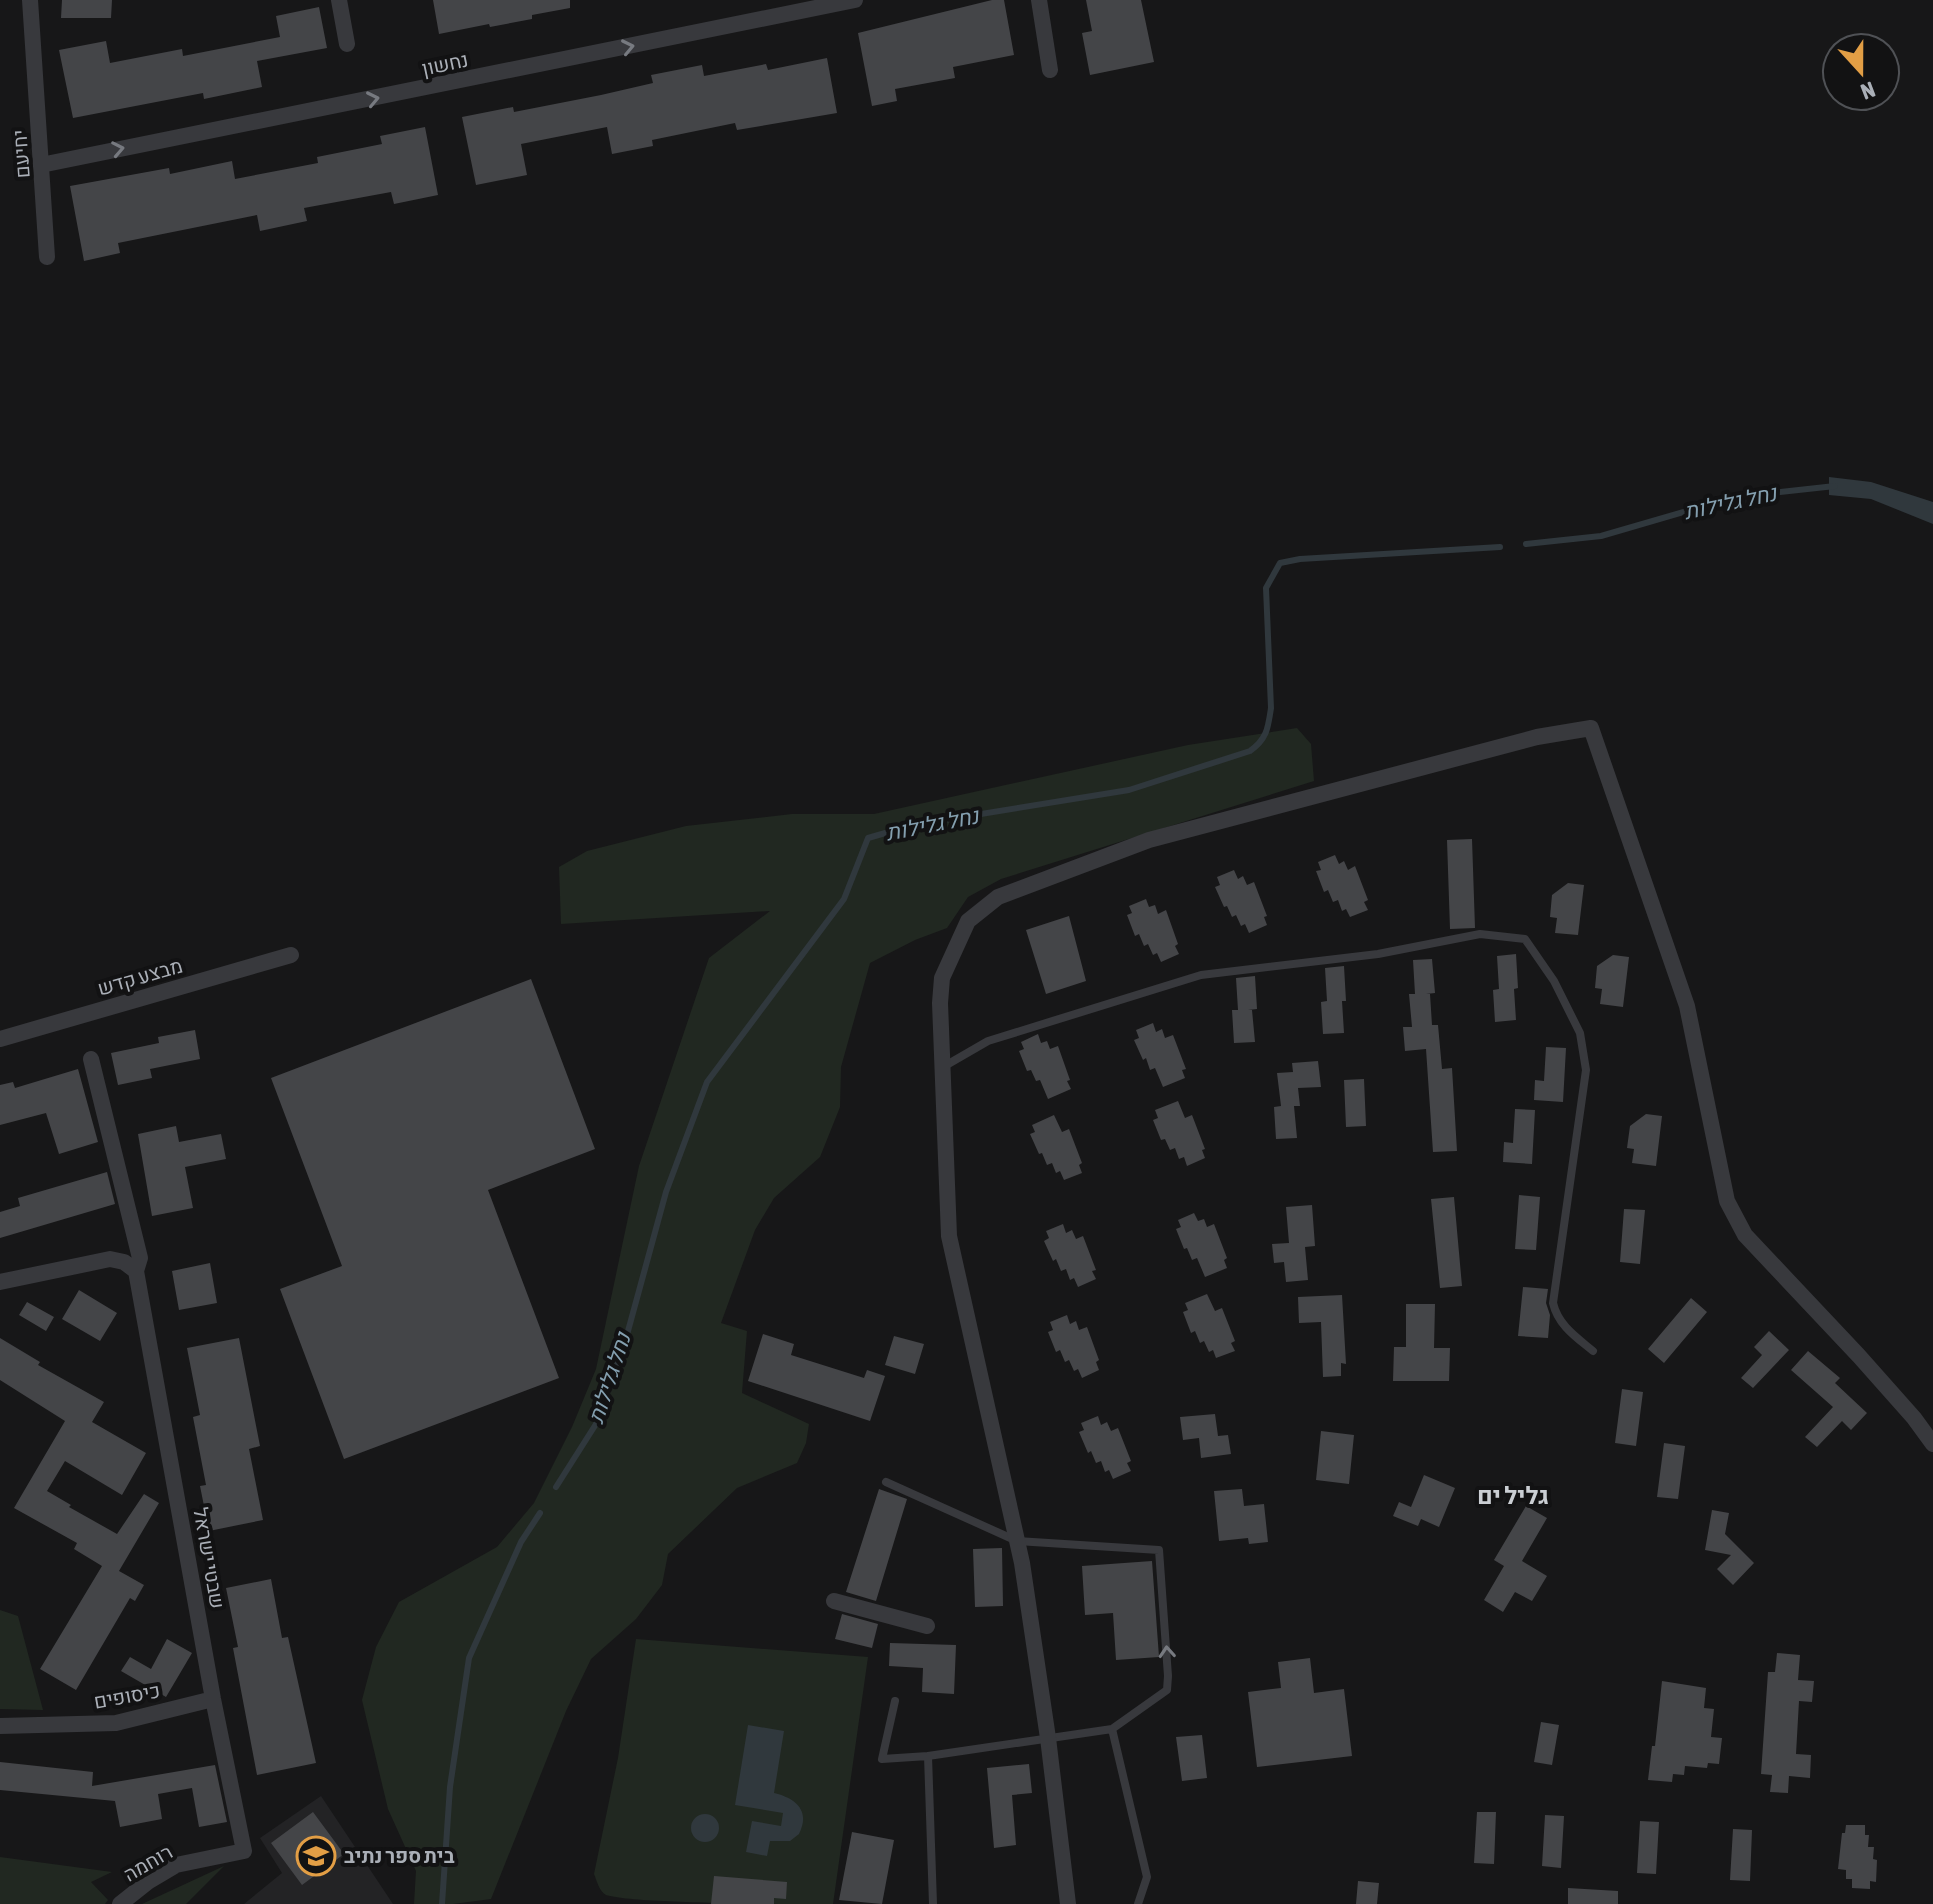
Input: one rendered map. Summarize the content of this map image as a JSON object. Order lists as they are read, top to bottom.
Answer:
{
  "streets": {
    "street": [
      "נחשון",
      "יחיעם",
      "מבצע קדש",
      "שבטי ישראל",
      "כיסופים",
      "רוחמה"
    ]
  },
  "crossings": [
    ["נחשון", "יחיעם"],
    ["שבטי ישראל", "כיסופים"],
    ["שבטי ישראל", "רוחמה"]
  ],
  "one_way": ["נחשון"],
  "districts": ["גליל ים"],
  "water": ["נחל גלילות"],
  "places": {
    "school or university": ["בית ספר נתיב"]
  },
  "north": "bottom"
}
